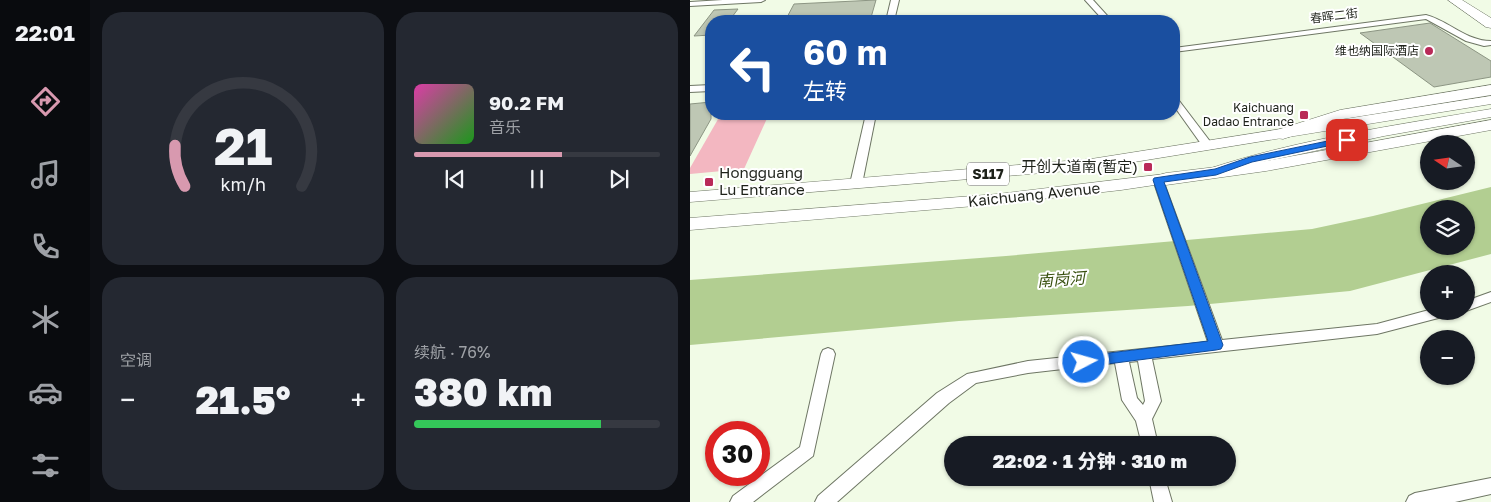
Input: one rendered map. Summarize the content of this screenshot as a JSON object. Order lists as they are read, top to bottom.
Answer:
{
  "streets": {
    "main road": ["S117", "Kaichuang Avenue"],
    "street": ["春晖二街"]
  },
  "water": ["南岗河"],
  "places": {
    "other": ["维也纳国际酒店"],
    "transit": ["Kaichuang Dadao Entrance", "开创大道南(暂定)", "Hongguang Lu Entrance"]
  },
  "north": "left",
  "page": {
    "tabs": "22:01",
    "turn": ["60 m", "左转"],
    "song": ["90.2 FM", "音乐"],
    "map_buttons": ["+", "−"],
    "tile": [
      "空调",
      ["续航 · 76%", "380 km"]
    ],
    "heat": ["−", "21.5°", "+"],
    "limit": "30",
    "trip": "22:02 · 1 分钟 · 310 m",
    "gauge": ["21", "km/h"]
  }
}
